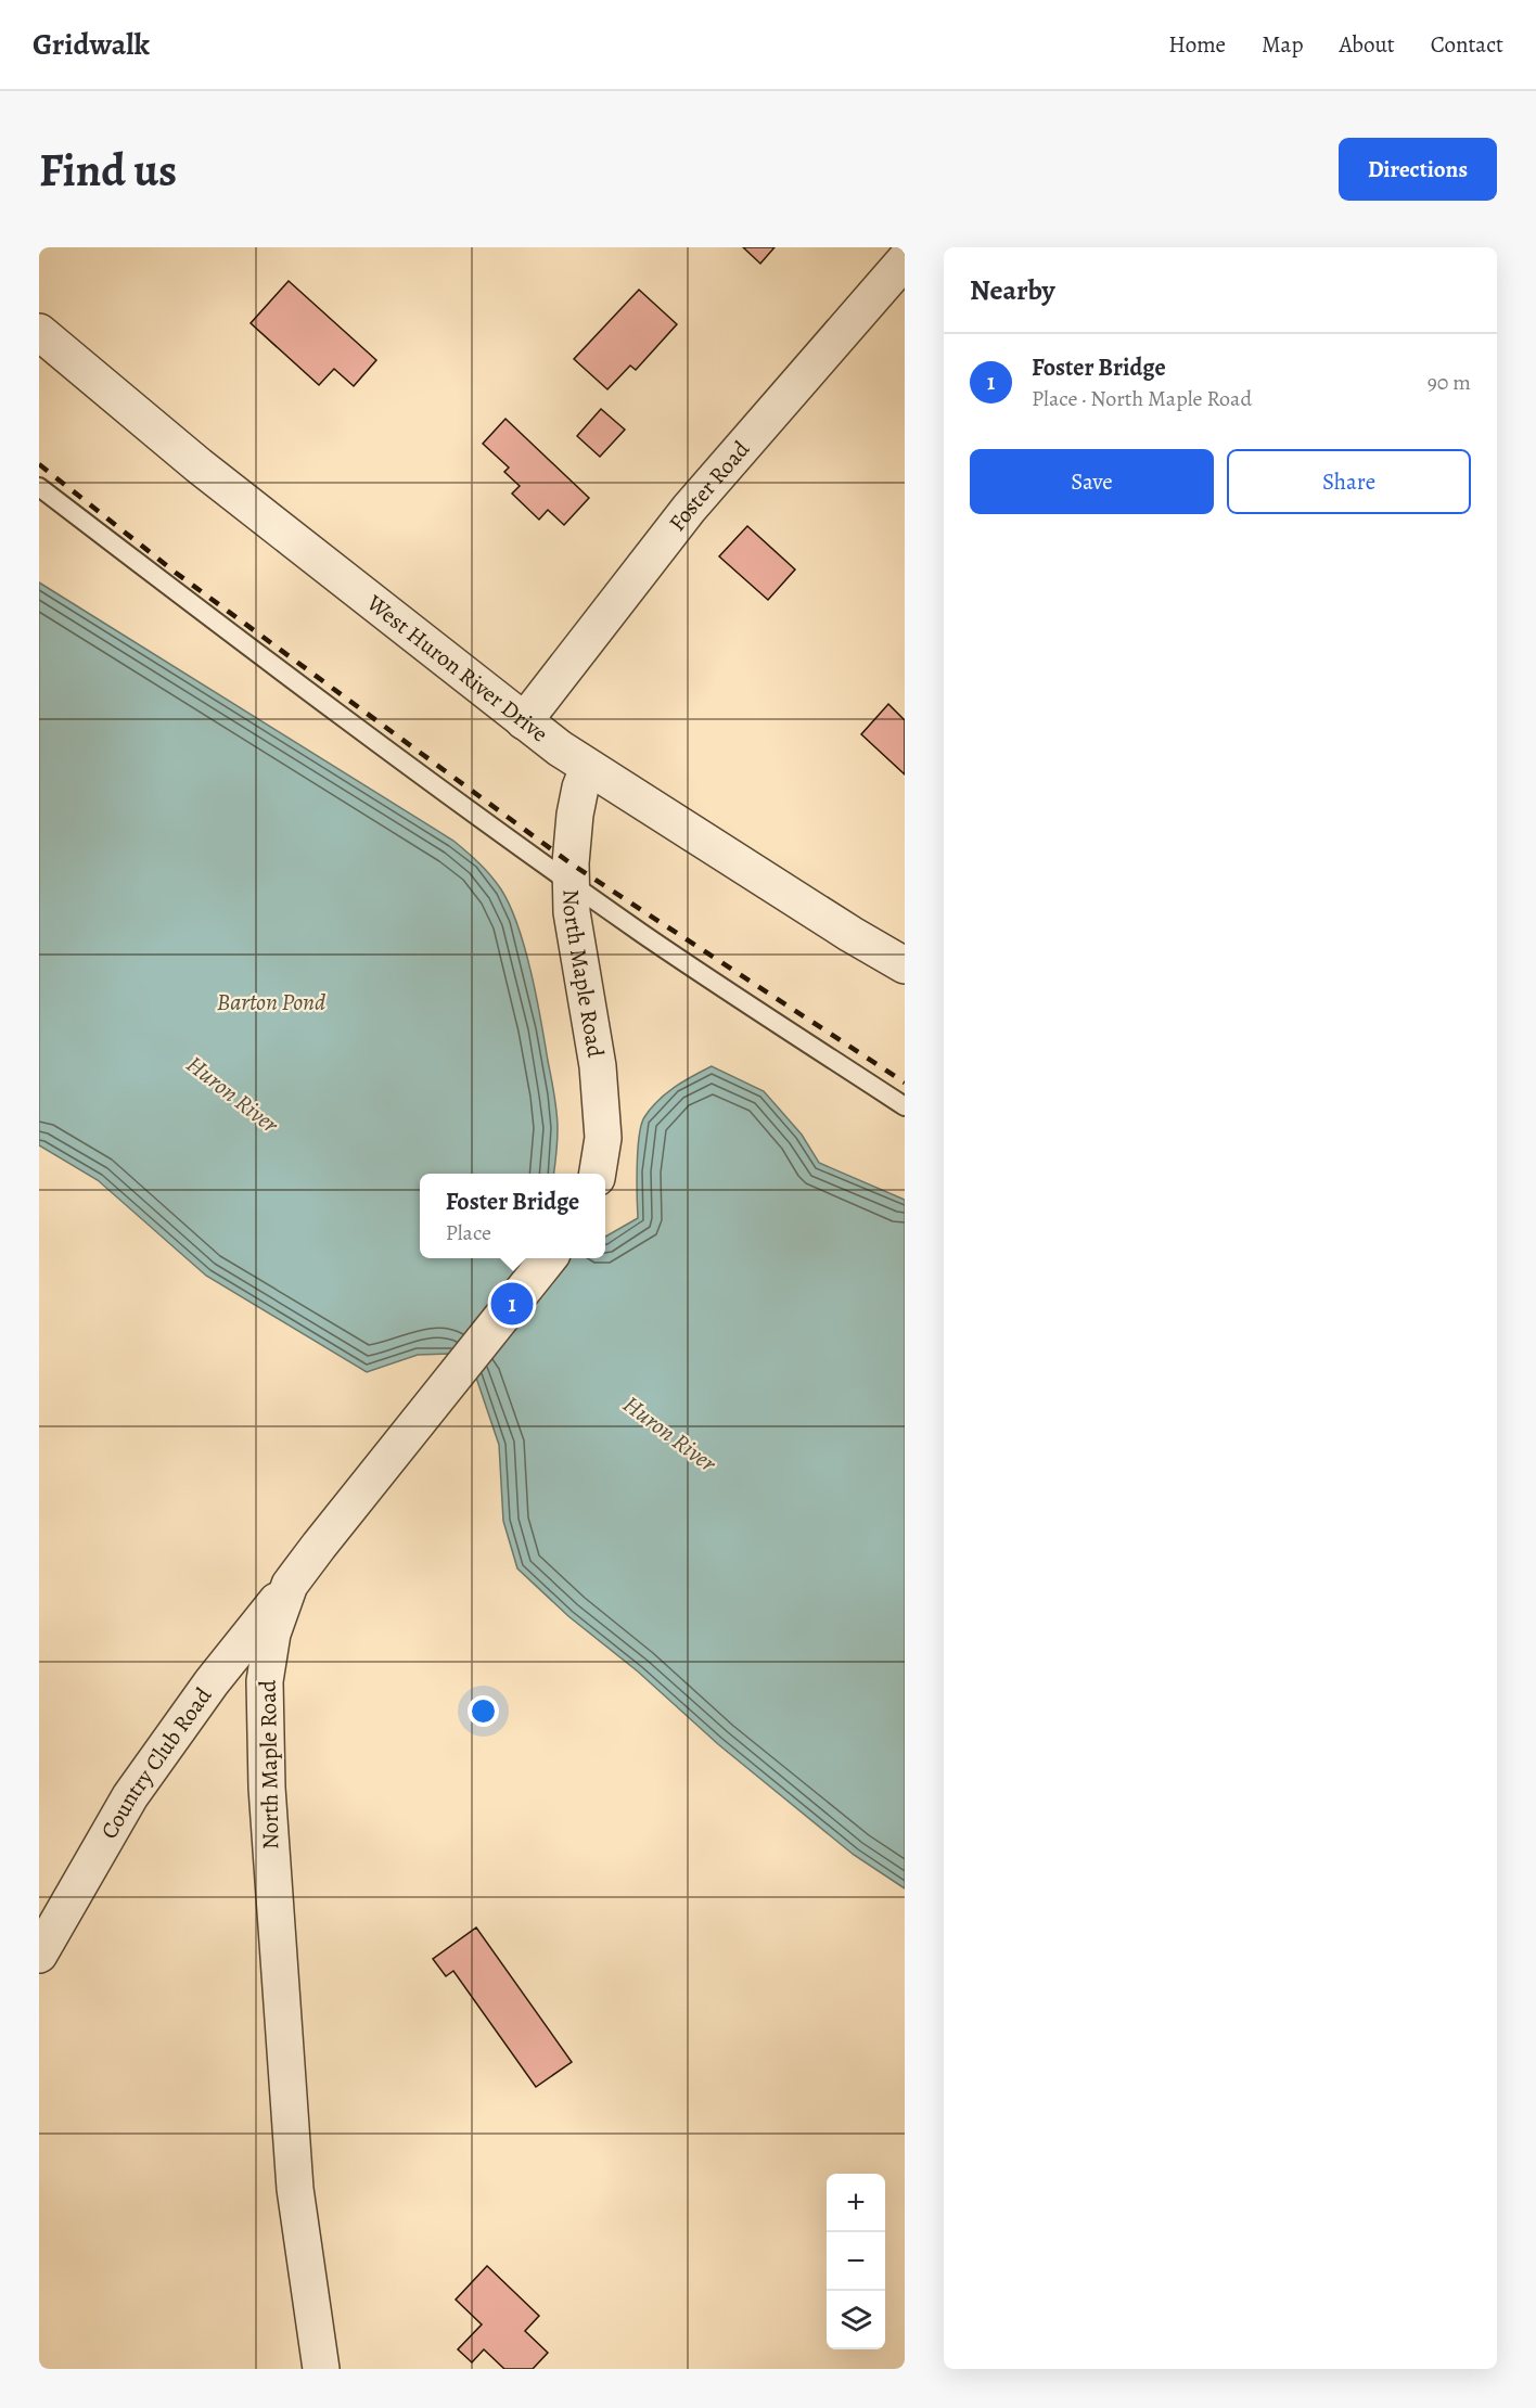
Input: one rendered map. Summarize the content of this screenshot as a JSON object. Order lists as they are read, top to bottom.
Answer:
{
  "streets": {
    "street": [
      "Foster Road",
      "West Huron River Drive",
      "North Maple Road",
      "Country Club Road"
    ]
  },
  "crossings": [
    ["Foster Road", "West Huron River Drive"],
    ["West Huron River Drive", "North Maple Road"],
    ["North Maple Road", "Country Club Road"]
  ],
  "water": ["Barton Pond", "Huron River"],
  "page": {
    "header": "Gridwalk",
    "nav": [
      "Home",
      "Map",
      "About",
      "Contact"
    ],
    "buttons": [
      "Directions",
      ["Save", "Share"]
    ],
    "title": "Find us",
    "heading": "Nearby",
    "list": [
      {
        "mark": "1",
        "name": "Foster Bridge",
        "note": "Place · North Maple Road",
        "value": "90 m"
      }
    ],
    "popup": ["Foster Bridge", "Place"],
    "pins": "1",
    "map_buttons": ["+", "−"]
  }
}
